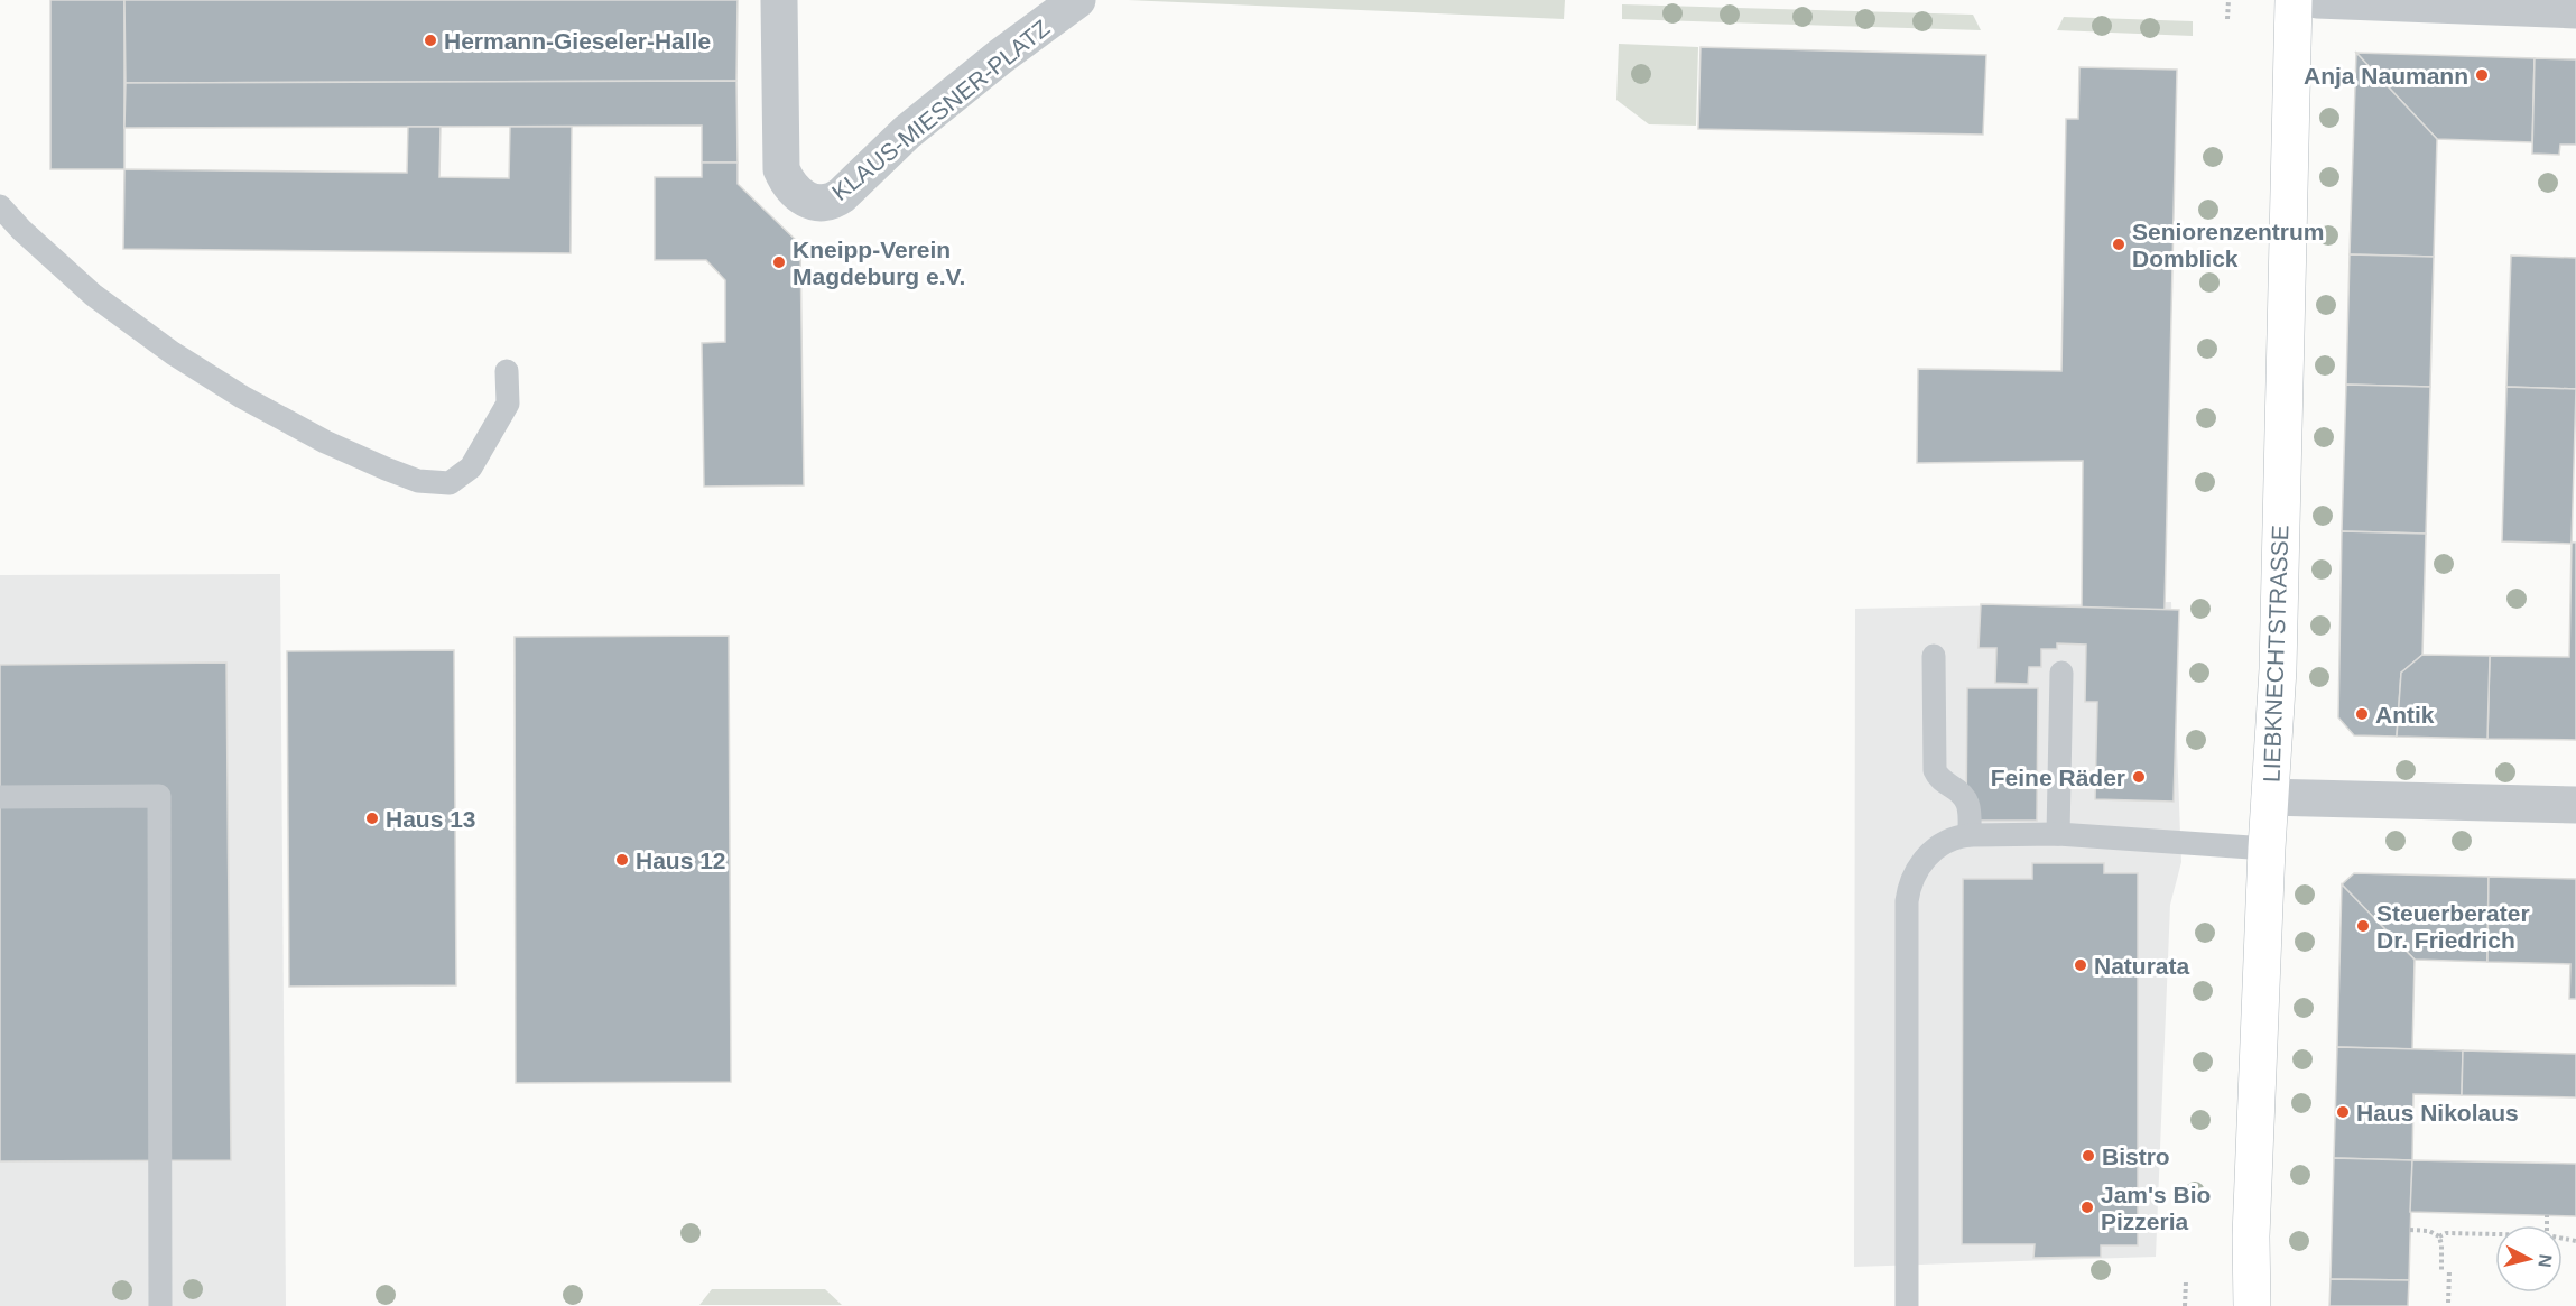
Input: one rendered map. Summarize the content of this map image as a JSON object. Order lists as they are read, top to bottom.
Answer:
{
  "streets": {
    "main road": ["LIEBKNECHTSTRASSE"],
    "street": ["KLAUS-MIESNER-PLATZ"]
  },
  "places": [
    "Hermann-Gieseler-Halle",
    "Anja Naumann",
    "Seniorenzentrum Domblick",
    "Kneipp-Verein Magdeburg e.V.",
    "Antik",
    "Feine Räder",
    "Haus 13",
    "Haus 12",
    "Steuerberater Dr. Friedrich",
    "Naturata",
    "Haus Nikolaus",
    "Bistro",
    "Jam's Bio Pizzeria"
  ],
  "north": "right"
}
